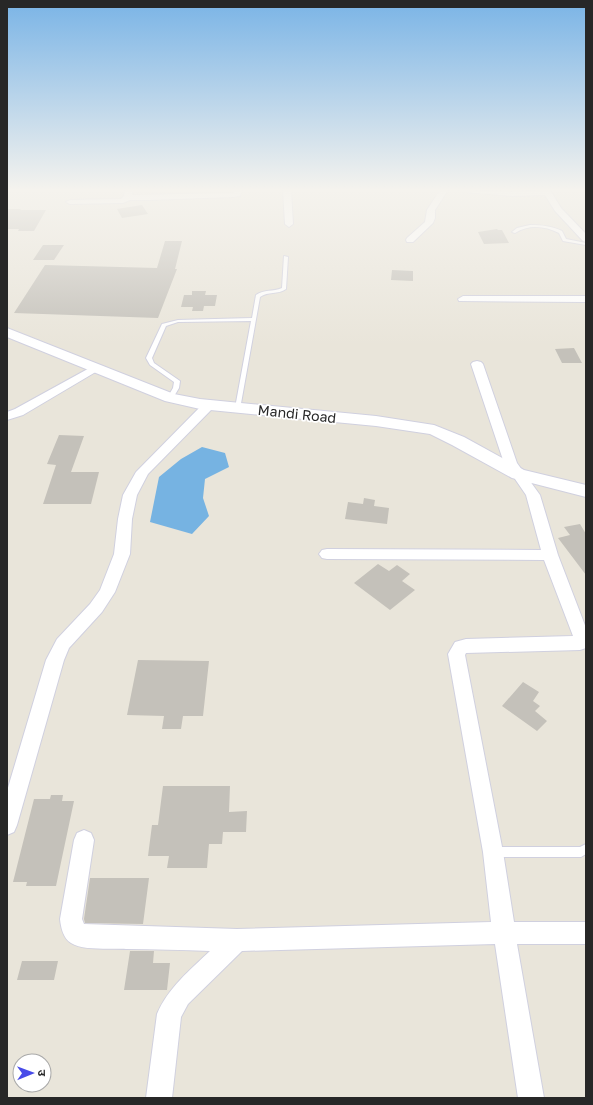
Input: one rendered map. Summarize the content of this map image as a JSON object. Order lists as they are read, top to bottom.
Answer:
{
  "streets": {
    "street": ["Mandi Road"]
  },
  "north": "right"
}
